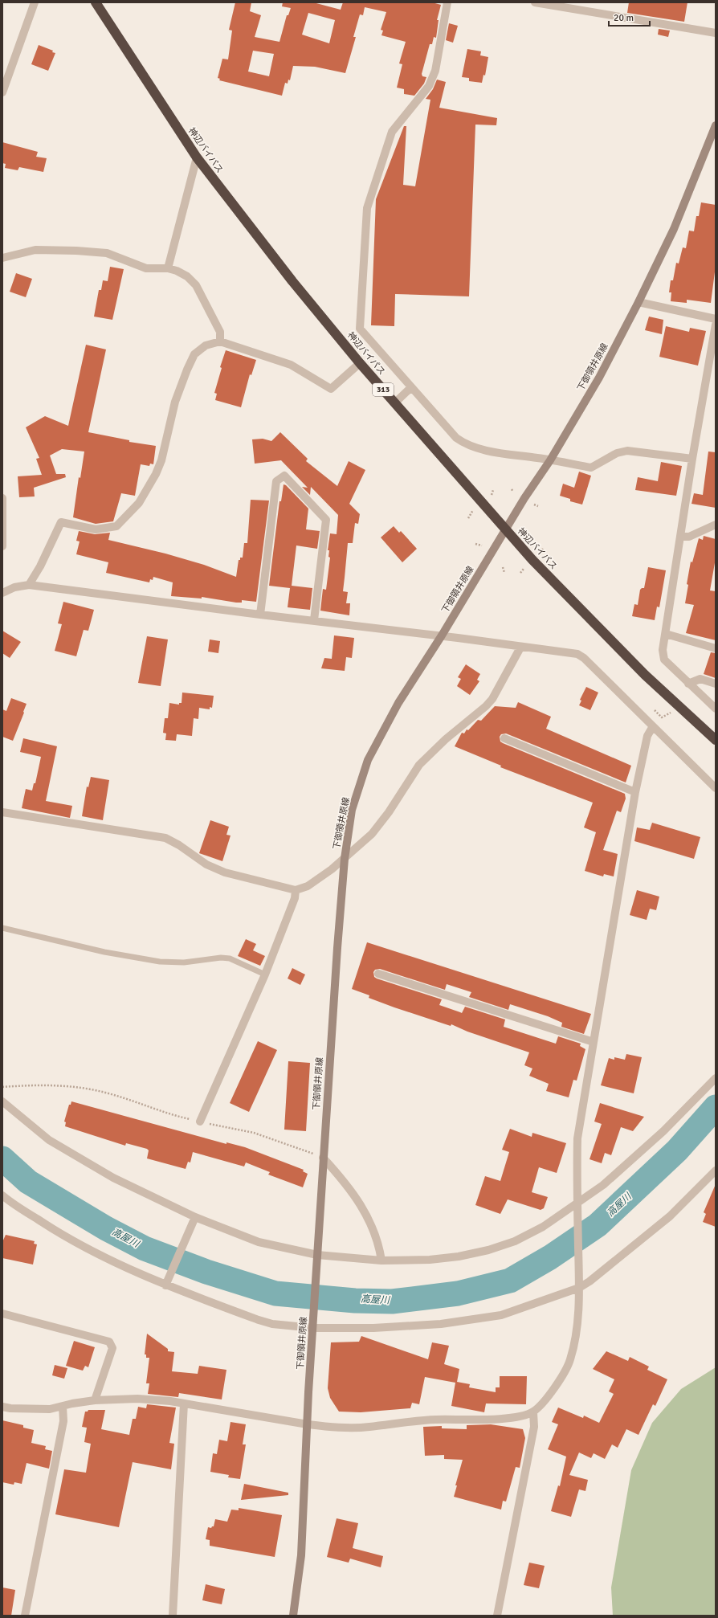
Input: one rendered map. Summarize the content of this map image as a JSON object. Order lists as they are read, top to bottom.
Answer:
{
  "streets": {
    "highway": ["神辺バイパス", "313"],
    "main road": ["下御領井原線"]
  },
  "crossings": [
    ["神辺バイパス", "下御領井原線"]
  ],
  "water": ["高屋川"],
  "scale_bar": "20 m"
}
